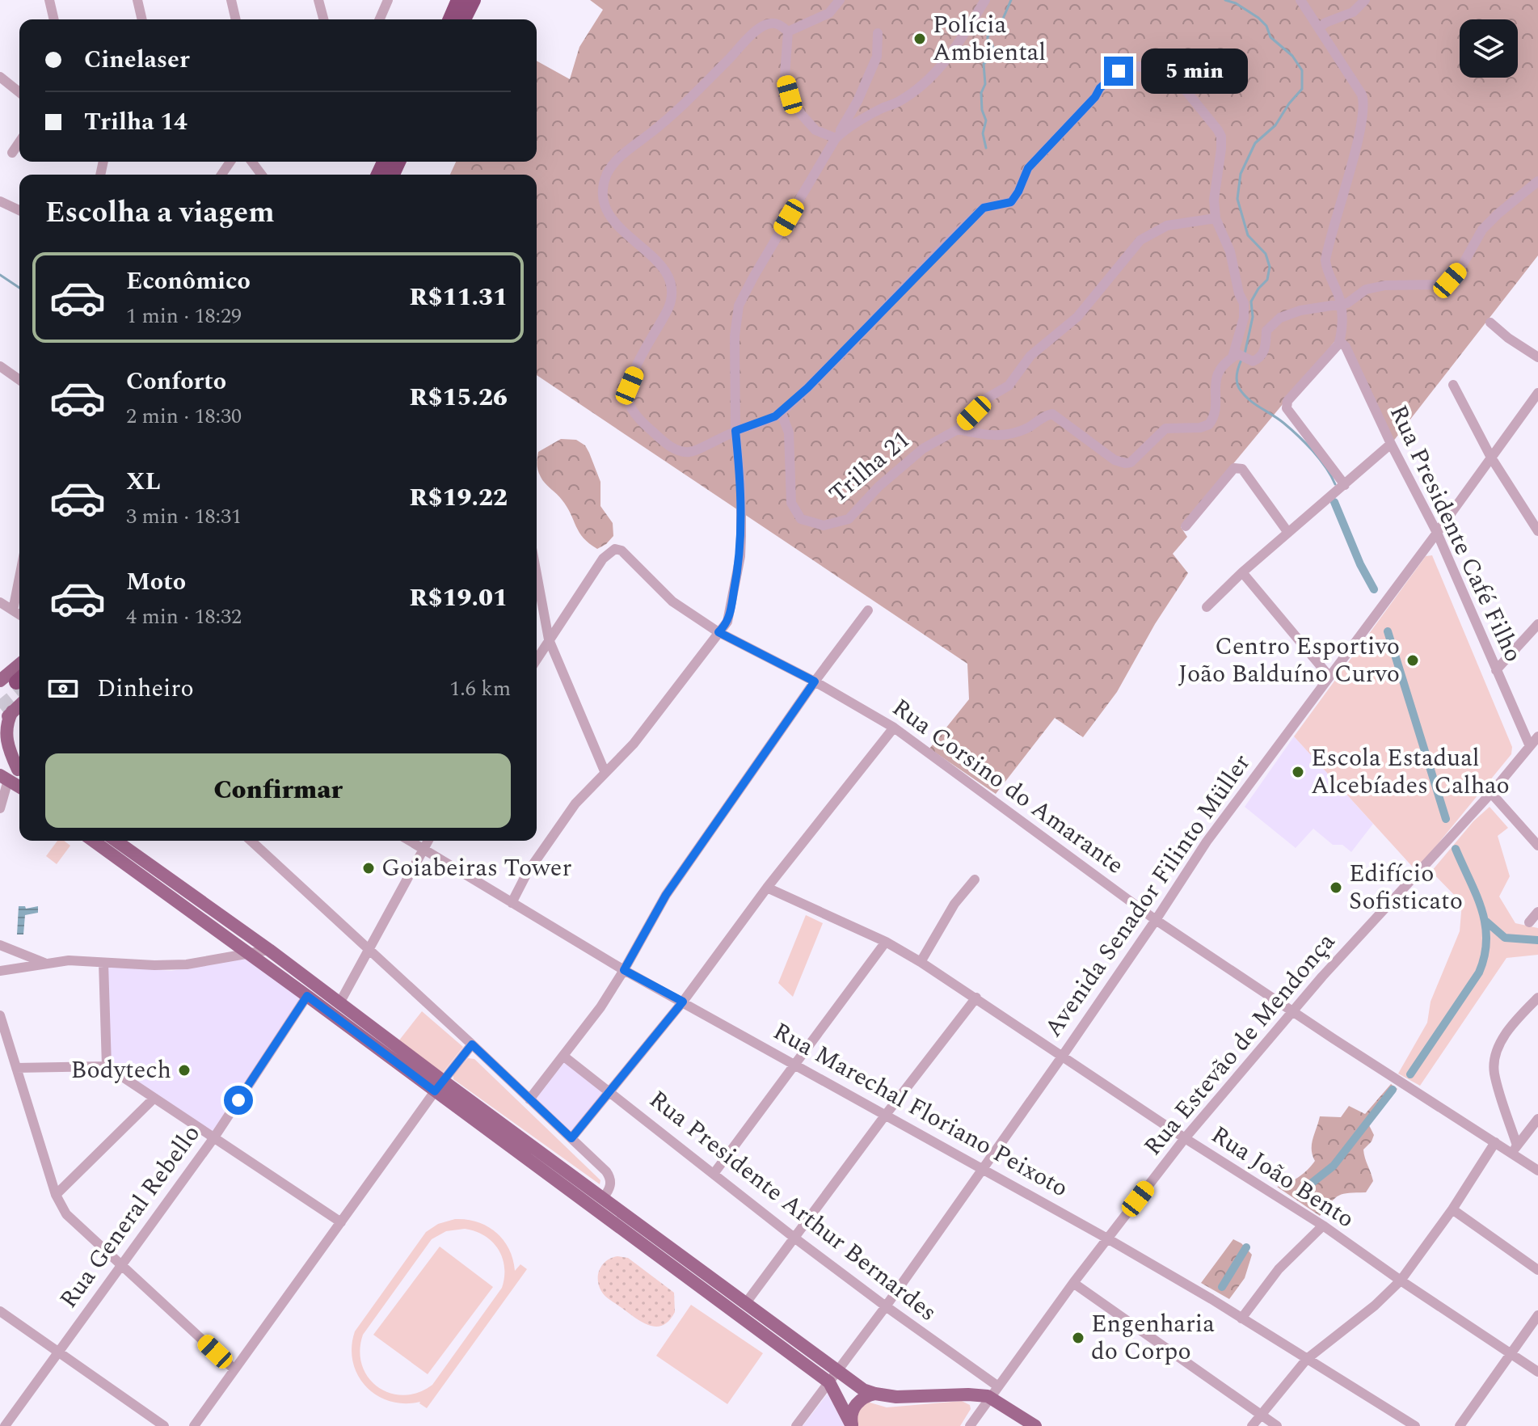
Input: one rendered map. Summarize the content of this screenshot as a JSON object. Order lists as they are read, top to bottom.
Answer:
{
  "streets": {
    "street": [
      "Trilha 21",
      "Rua Presidente Café Filho",
      "Rua Corsino do Amarante",
      "Avenida Senador Filinto Müller",
      "Rua Estevão de Mendonça",
      "Rua Marechal Floriano Peixoto",
      "Rua João Bento",
      "Rua Presidente Arthur Bernardes",
      "Rua General Rebello"
    ]
  },
  "crossings": [
    ["Rua Presidente Café Filho", "Avenida Senador Filinto Müller"],
    ["Rua Presidente Café Filho", "Rua Estevão de Mendonça"],
    ["Rua Corsino do Amarante", "Avenida Senador Filinto Müller"],
    ["Rua Corsino do Amarante", "Rua Estevão de Mendonça"],
    ["Avenida Senador Filinto Müller", "Rua Marechal Floriano Peixoto"],
    ["Avenida Senador Filinto Müller", "Rua João Bento"],
    ["Avenida Senador Filinto Müller", "Rua Presidente Arthur Bernardes"],
    ["Rua Estevão de Mendonça", "Rua Marechal Floriano Peixoto"],
    ["Rua Estevão de Mendonça", "Rua João Bento"],
    ["Rua Estevão de Mendonça", "Rua Presidente Arthur Bernardes"]
  ],
  "places": [
    "Polícia Ambiental",
    "Centro Esportivo João Balduíno Curvo",
    "Escola Estadual Alcebíades Calhao",
    "Goiabeiras Tower",
    "Edifício Sofisticato",
    "Bodytech",
    "Engenharia do Corpo"
  ],
  "page": {
    "banner": ["Cinelaser", "Trilha 14"],
    "bubble": "5 min",
    "heading": "Escolha a viagem",
    "list": [
      {
        "name": "Econômico",
        "note": "1 min · 18:29",
        "value": "R$11.31"
      },
      {
        "name": "Conforto",
        "note": "2 min · 18:30",
        "value": "R$15.26"
      },
      {
        "name": "XL",
        "note": "3 min · 18:31",
        "value": "R$19.22"
      },
      {
        "name": "Moto",
        "note": "4 min · 18:32",
        "value": "R$19.01"
      }
    ],
    "pay": ["Dinheiro", "1.6 km"],
    "buttons": "Confirmar"
  }
}
